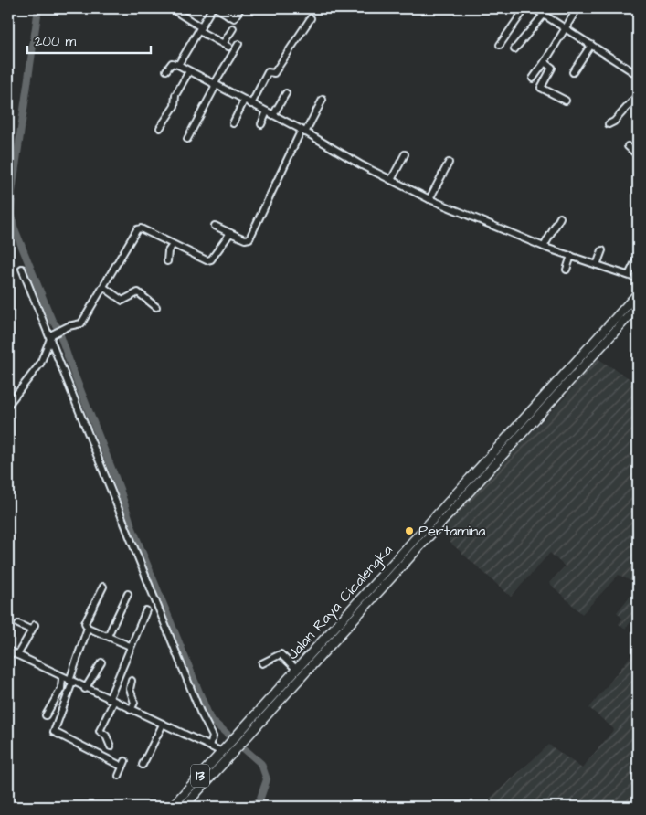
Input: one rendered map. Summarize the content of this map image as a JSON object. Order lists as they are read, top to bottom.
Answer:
{
  "streets": {
    "highway": ["Jalan Raya Cicalengka", "13"]
  },
  "places": ["Pertamina"],
  "scale_bar": "200 m"
}
